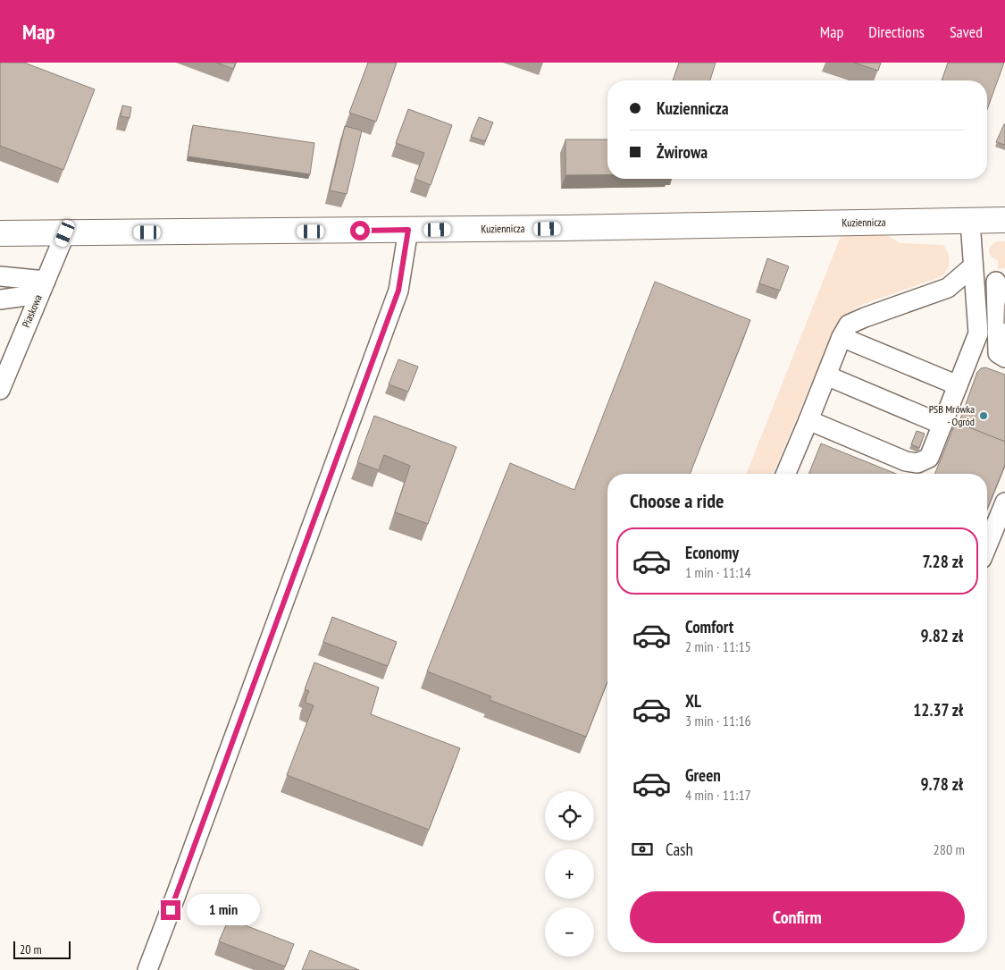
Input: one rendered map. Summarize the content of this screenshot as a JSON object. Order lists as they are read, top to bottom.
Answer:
{
  "streets": {
    "main road": ["Kuziennicza"],
    "lane": ["Piaskowa"]
  },
  "crossings": [
    ["Kuziennicza", "Piaskowa"]
  ],
  "places": ["PSB Mrówka - Ogród"],
  "scale_bar": "20 m",
  "page": {
    "header": "Map",
    "nav": ["Map", "Directions", "Saved"],
    "banner": ["Kuziennicza", "Żwirowa"],
    "heading": "Choose a ride",
    "list": [
      {
        "name": "Economy",
        "note": "1 min · 11:14",
        "value": "7.28 zł"
      },
      {
        "name": "Comfort",
        "note": "2 min · 11:15",
        "value": "9.82 zł"
      },
      {
        "name": "XL",
        "note": "3 min · 11:16",
        "value": "12.37 zł"
      },
      {
        "name": "Green",
        "note": "4 min · 11:17",
        "value": "9.78 zł"
      }
    ],
    "map_buttons": ["+", "−"],
    "pay": ["Cash", "280 m"],
    "buttons": "Confirm",
    "bubble": "1 min",
    "scale": "20 m"
  }
}
